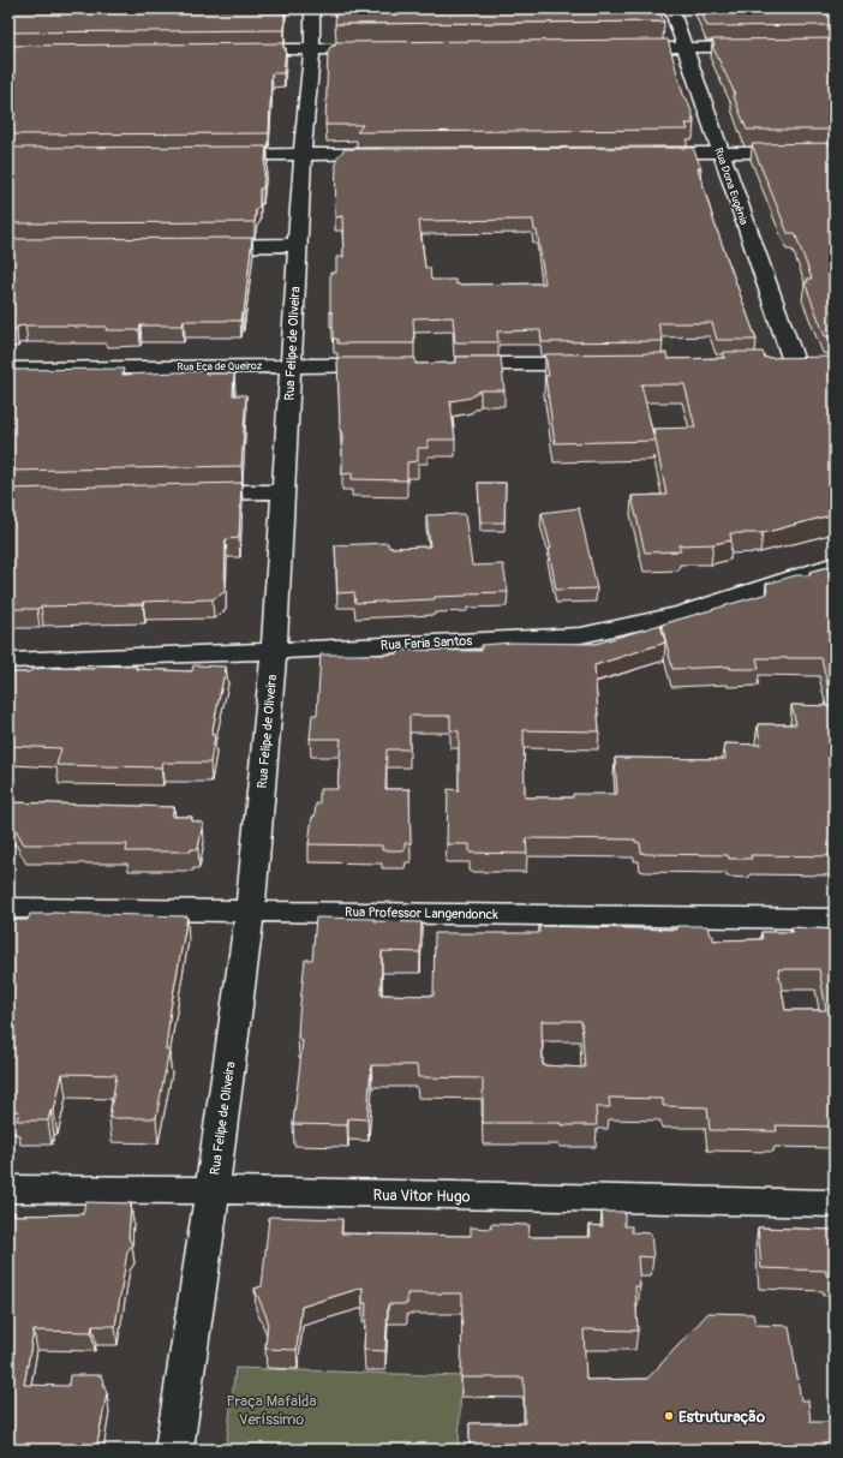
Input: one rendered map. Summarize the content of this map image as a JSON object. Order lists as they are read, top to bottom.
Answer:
{
  "streets": {
    "street": [
      "Rua Dona Eugênia",
      "Rua Felipe de Oliveira",
      "Rua Eça de Queiroz",
      "Rua Faria Santos",
      "Rua Professor Langendonck",
      "Rua Vitor Hugo"
    ]
  },
  "crossings": [
    ["Rua Felipe de Oliveira", "Rua Eça de Queiroz"],
    ["Rua Felipe de Oliveira", "Rua Faria Santos"],
    ["Rua Felipe de Oliveira", "Rua Professor Langendonck"],
    ["Rua Felipe de Oliveira", "Rua Vitor Hugo"]
  ],
  "parks": ["Praça Mafalda Veríssimo"],
  "places": ["Estruturação"]
}
